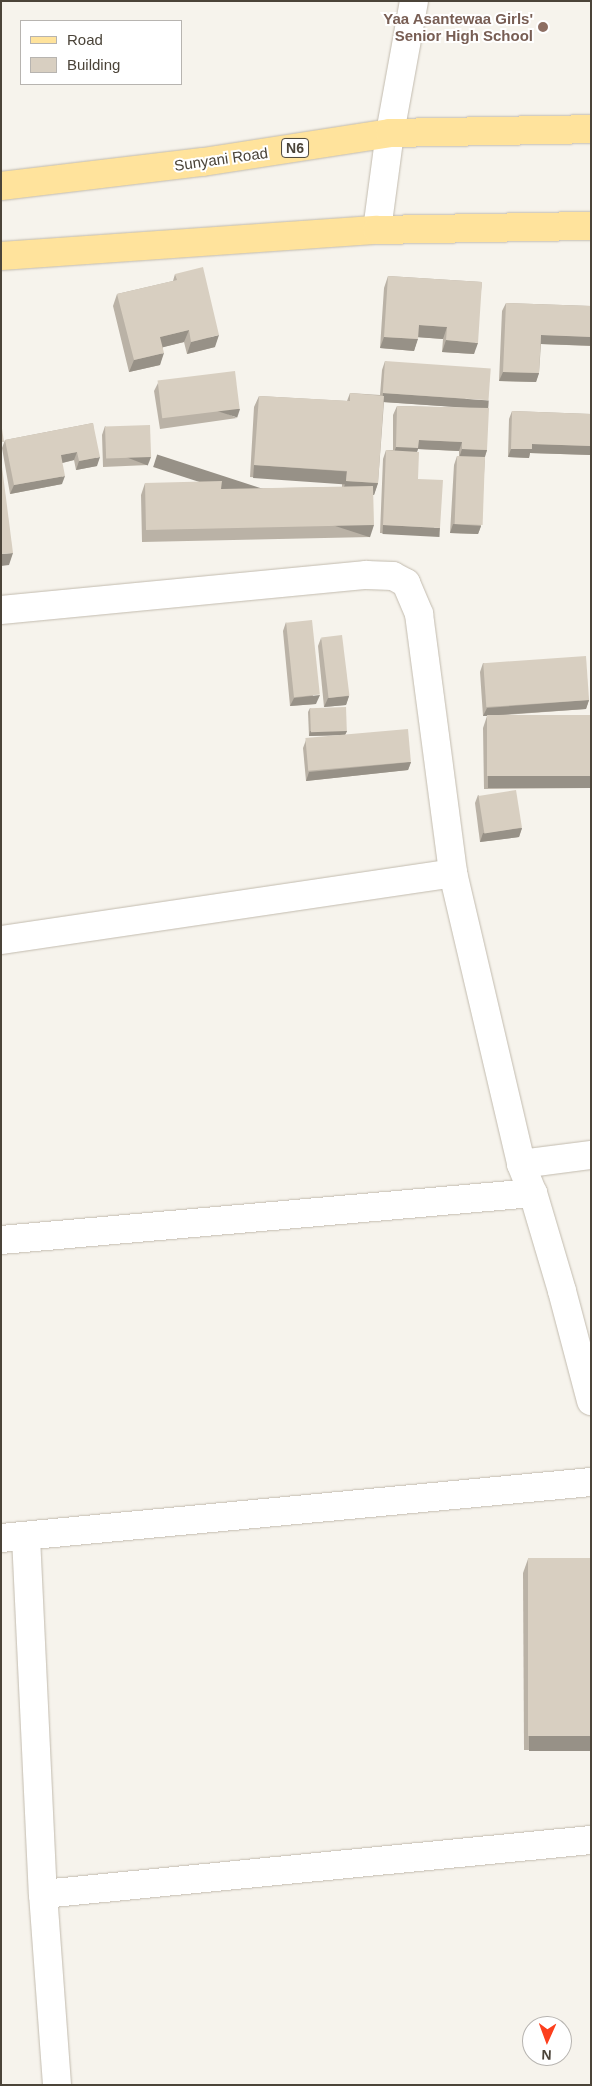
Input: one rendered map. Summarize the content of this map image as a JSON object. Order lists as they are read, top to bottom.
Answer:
{
  "streets": {
    "main road": ["N6", "Sunyani Road"]
  },
  "places": ["Yaa Asantewaa Girls' Senior High School"],
  "legend": ["Road", "Building"],
  "north": "bottom"
}
